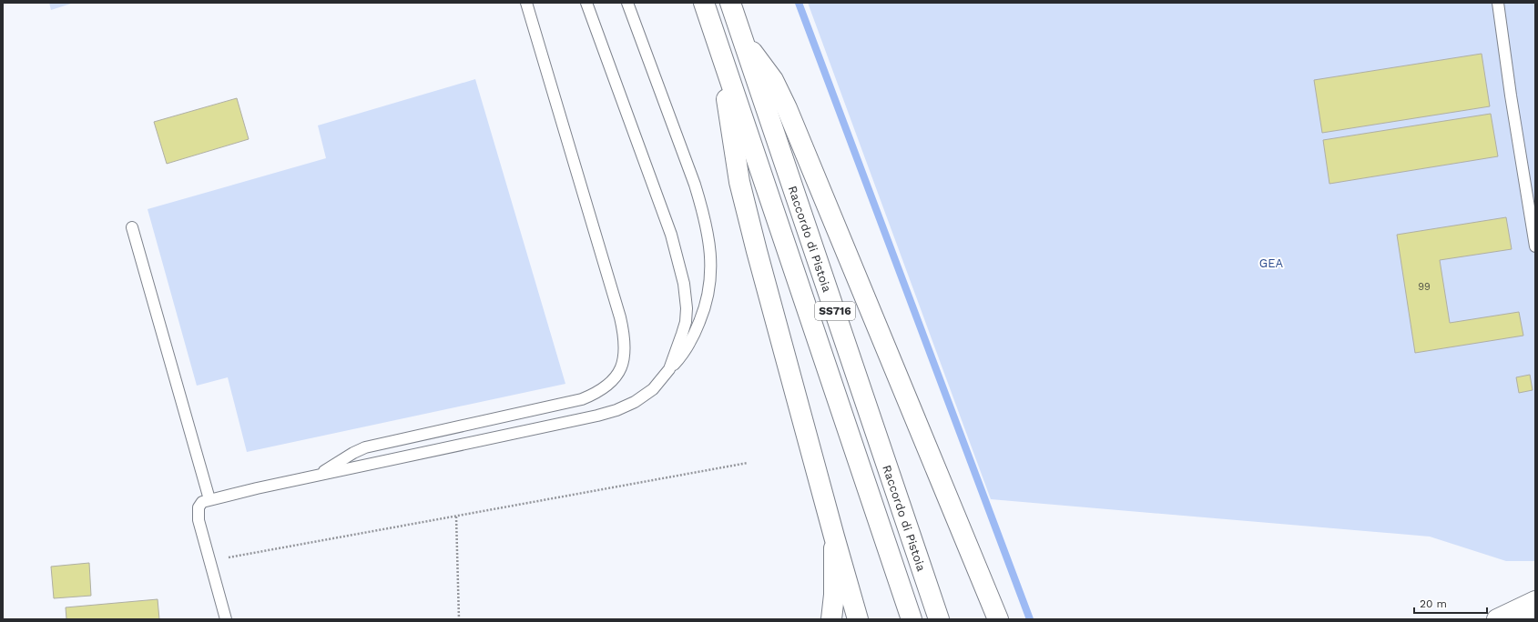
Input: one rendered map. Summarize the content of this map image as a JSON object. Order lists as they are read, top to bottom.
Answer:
{
  "streets": {
    "main road": ["Raccordo di Pistoia", "SS716"]
  },
  "parks": ["GEA"],
  "house_numbers": ["99"],
  "scale_bar": "20 m"
}
